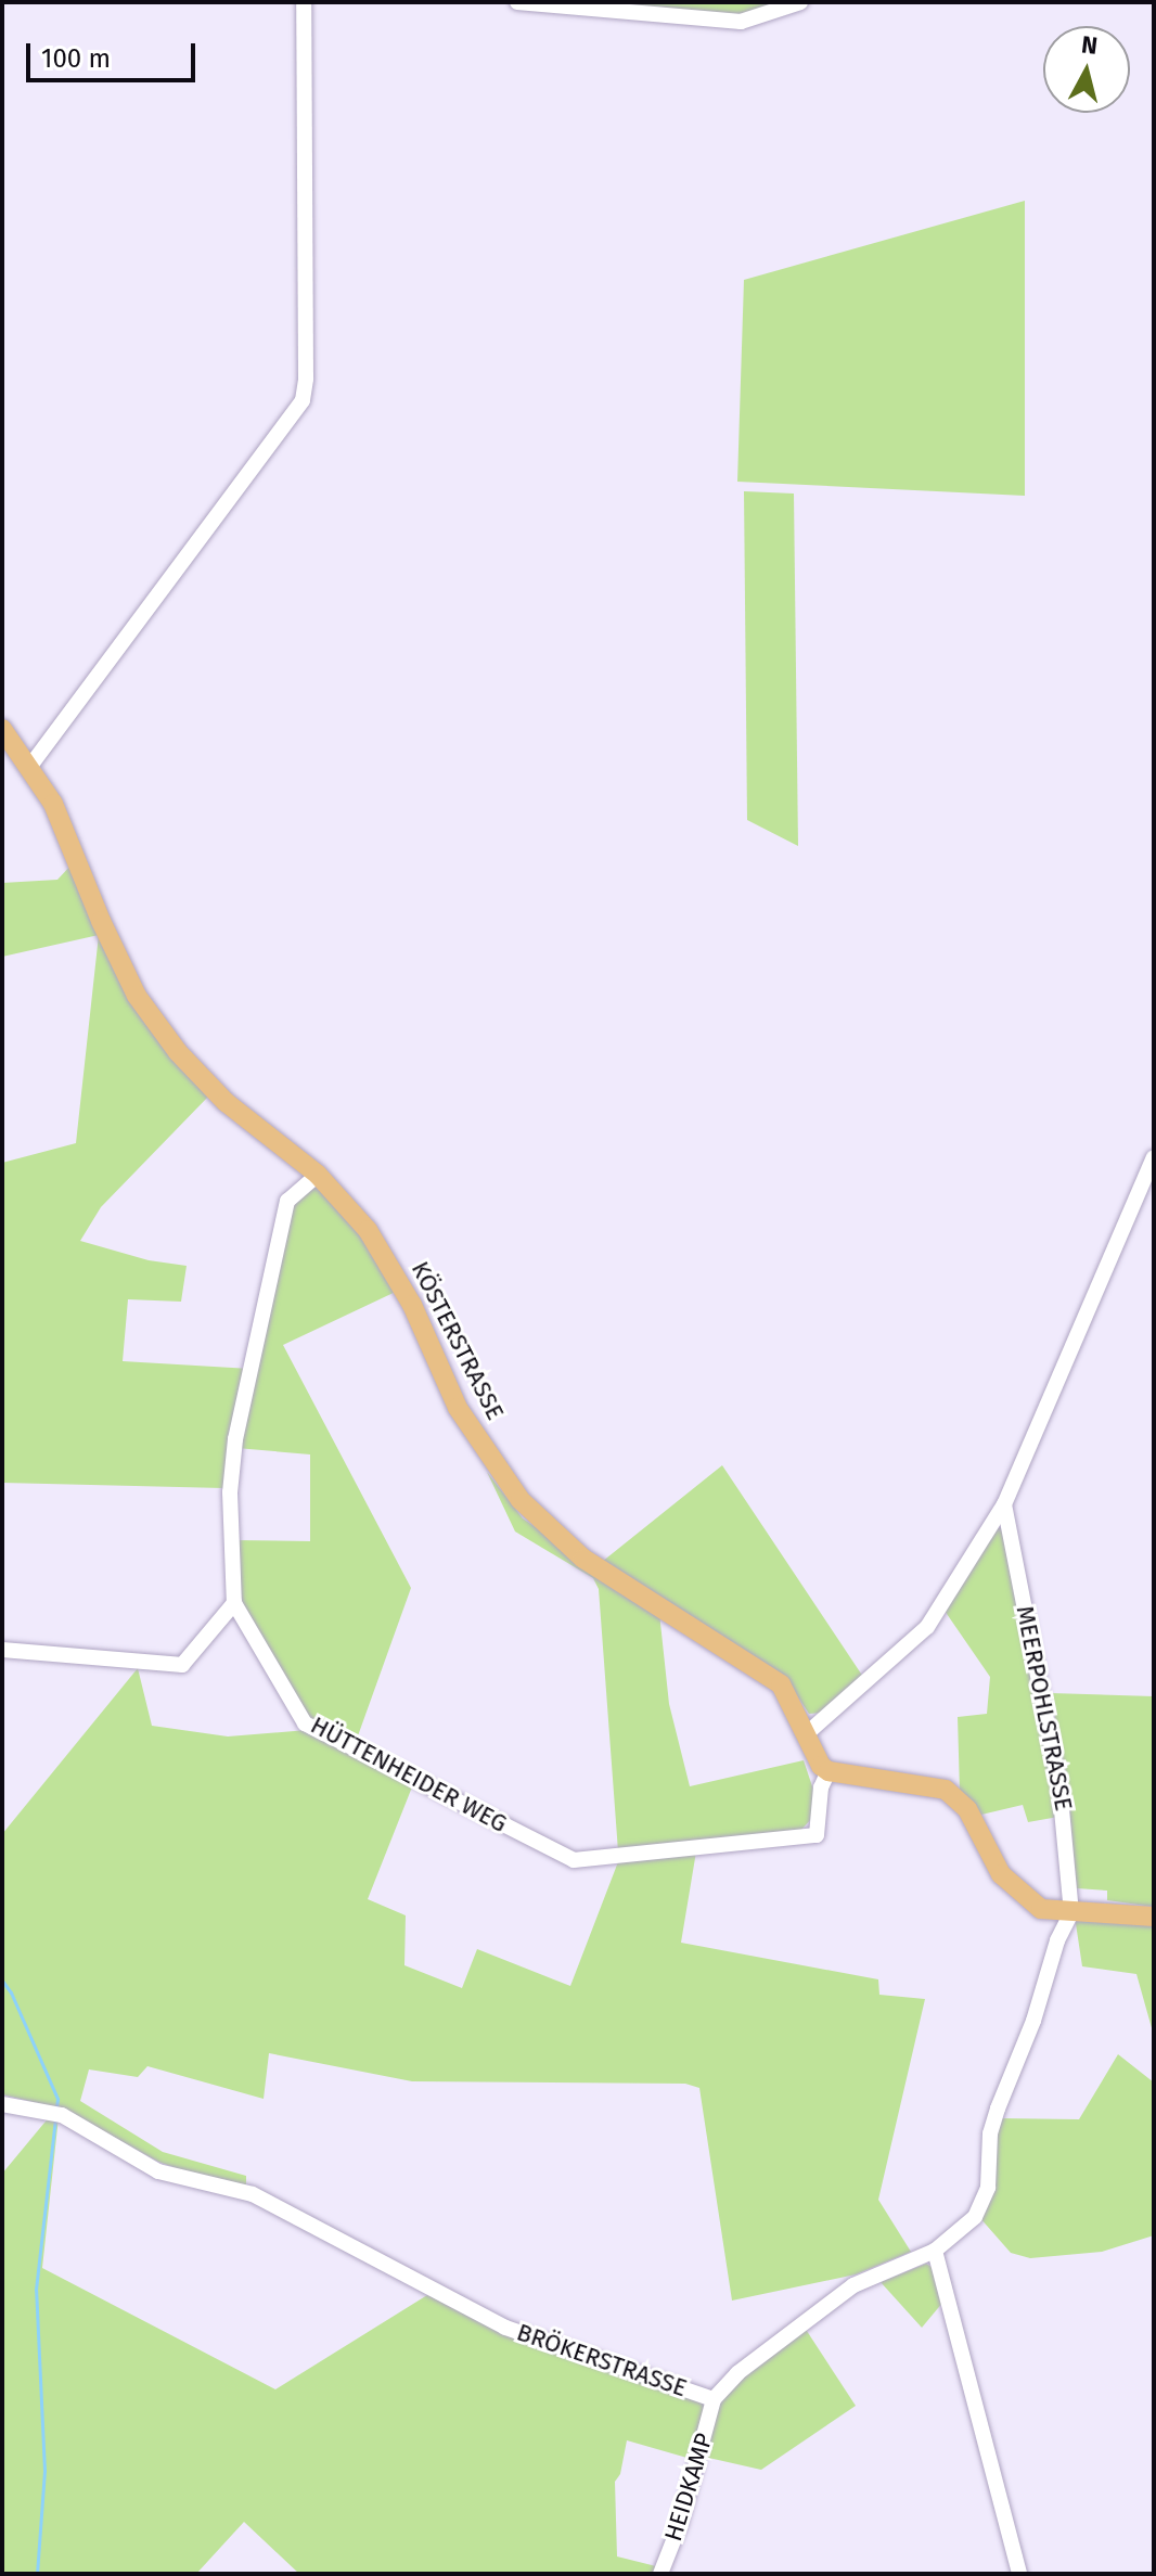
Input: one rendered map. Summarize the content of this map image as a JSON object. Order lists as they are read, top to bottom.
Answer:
{
  "streets": {
    "main road": ["KÖSTERSTRASSE"],
    "street": [
      "MEERPOHLSTRASSE",
      "HÜTTENHEIDER WEG",
      "BRÖKERSTRASSE",
      "HEIDKAMP"
    ]
  },
  "crossings": [
    ["KÖSTERSTRASSE", "HÜTTENHEIDER WEG"],
    ["MEERPOHLSTRASSE", "BRÖKERSTRASSE"],
    ["BRÖKERSTRASSE", "HEIDKAMP"]
  ],
  "scale_bar": "100 m",
  "north": "top"
}
